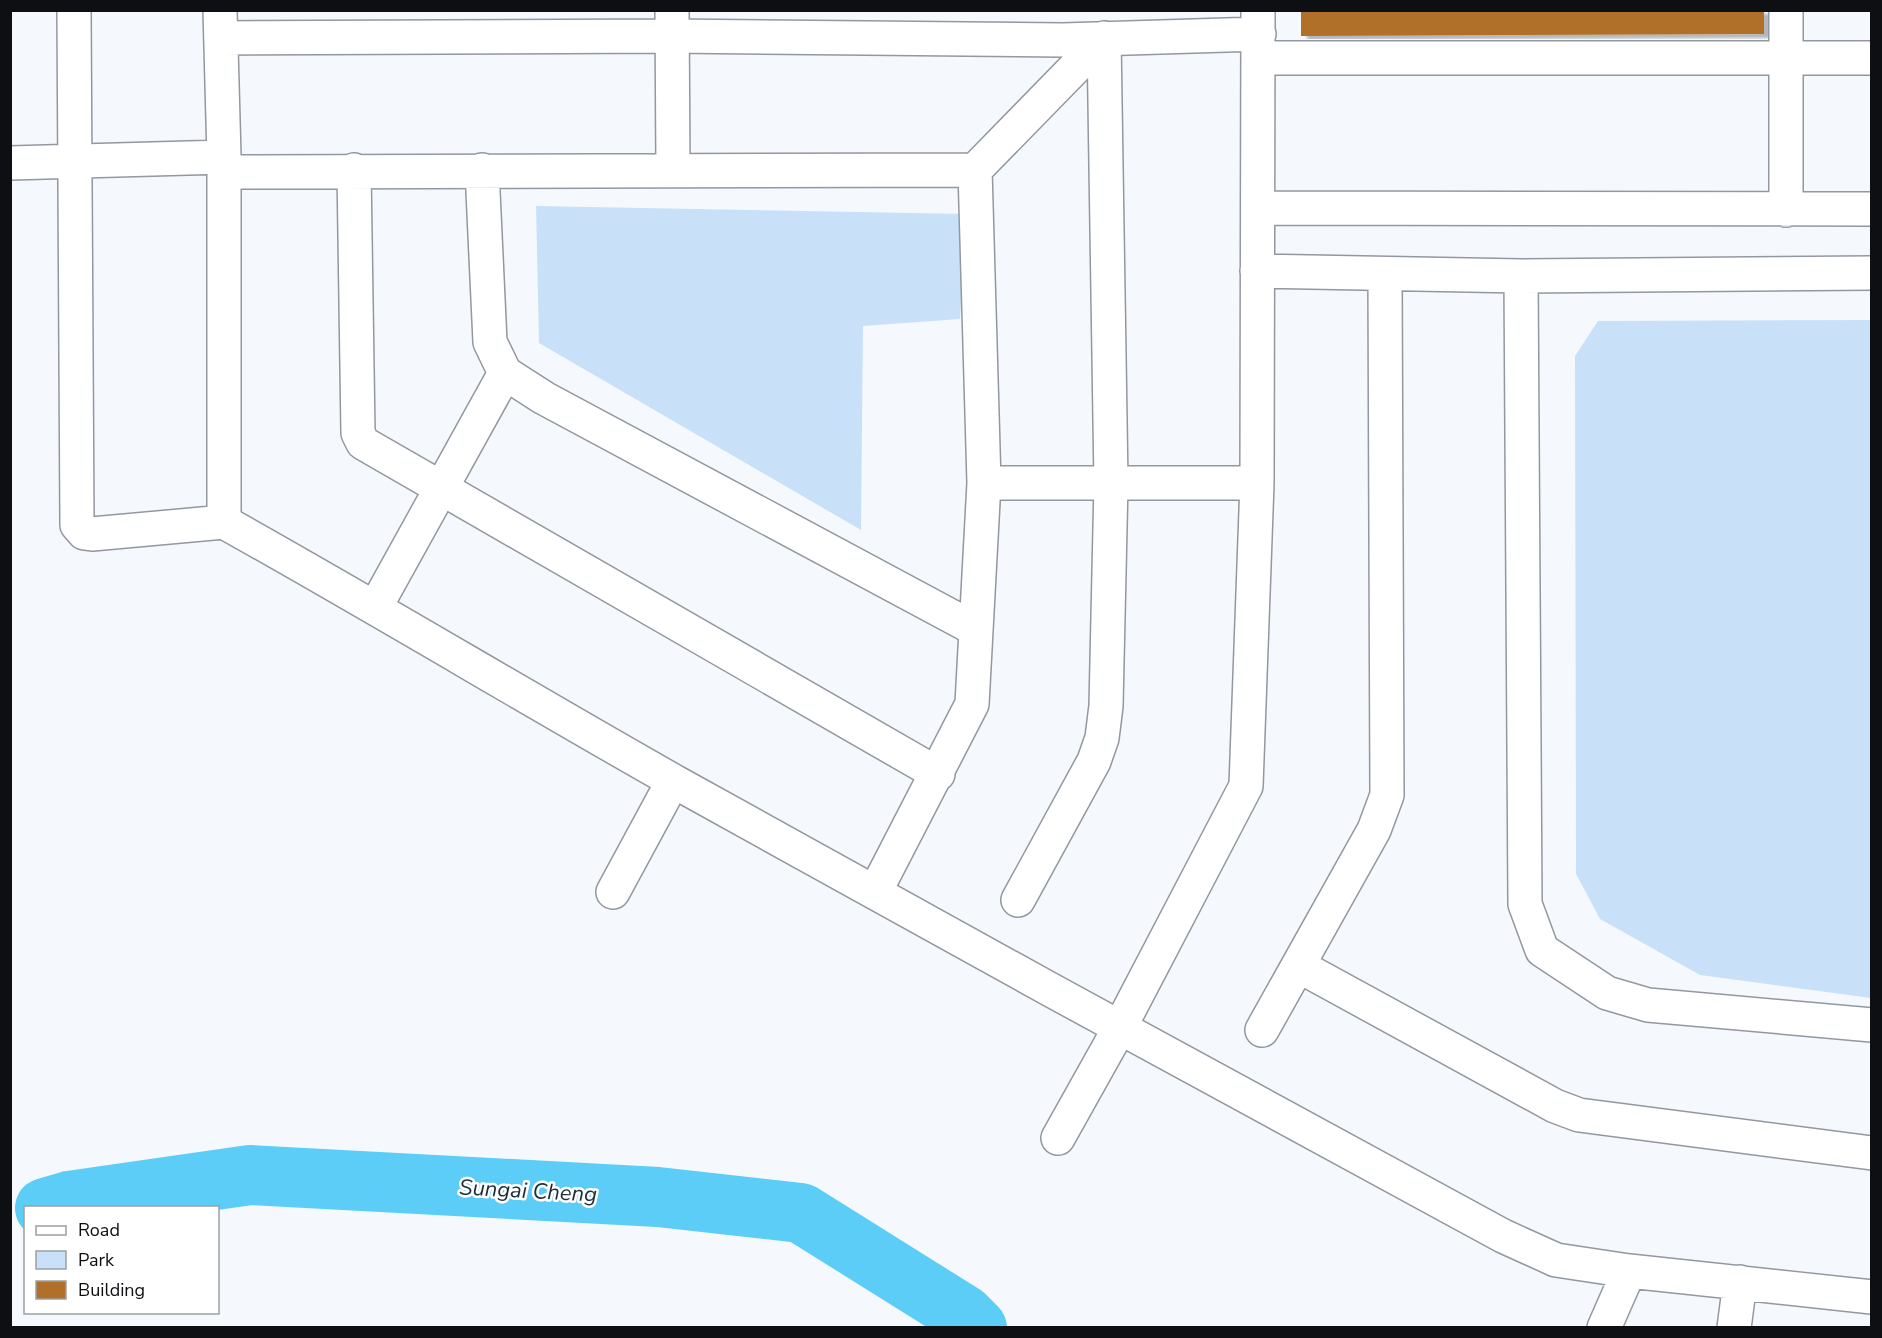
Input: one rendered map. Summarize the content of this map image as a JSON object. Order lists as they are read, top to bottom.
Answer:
{
  "water": ["Sungai Cheng"],
  "legend": ["Road", "Park", "Building"]
}
